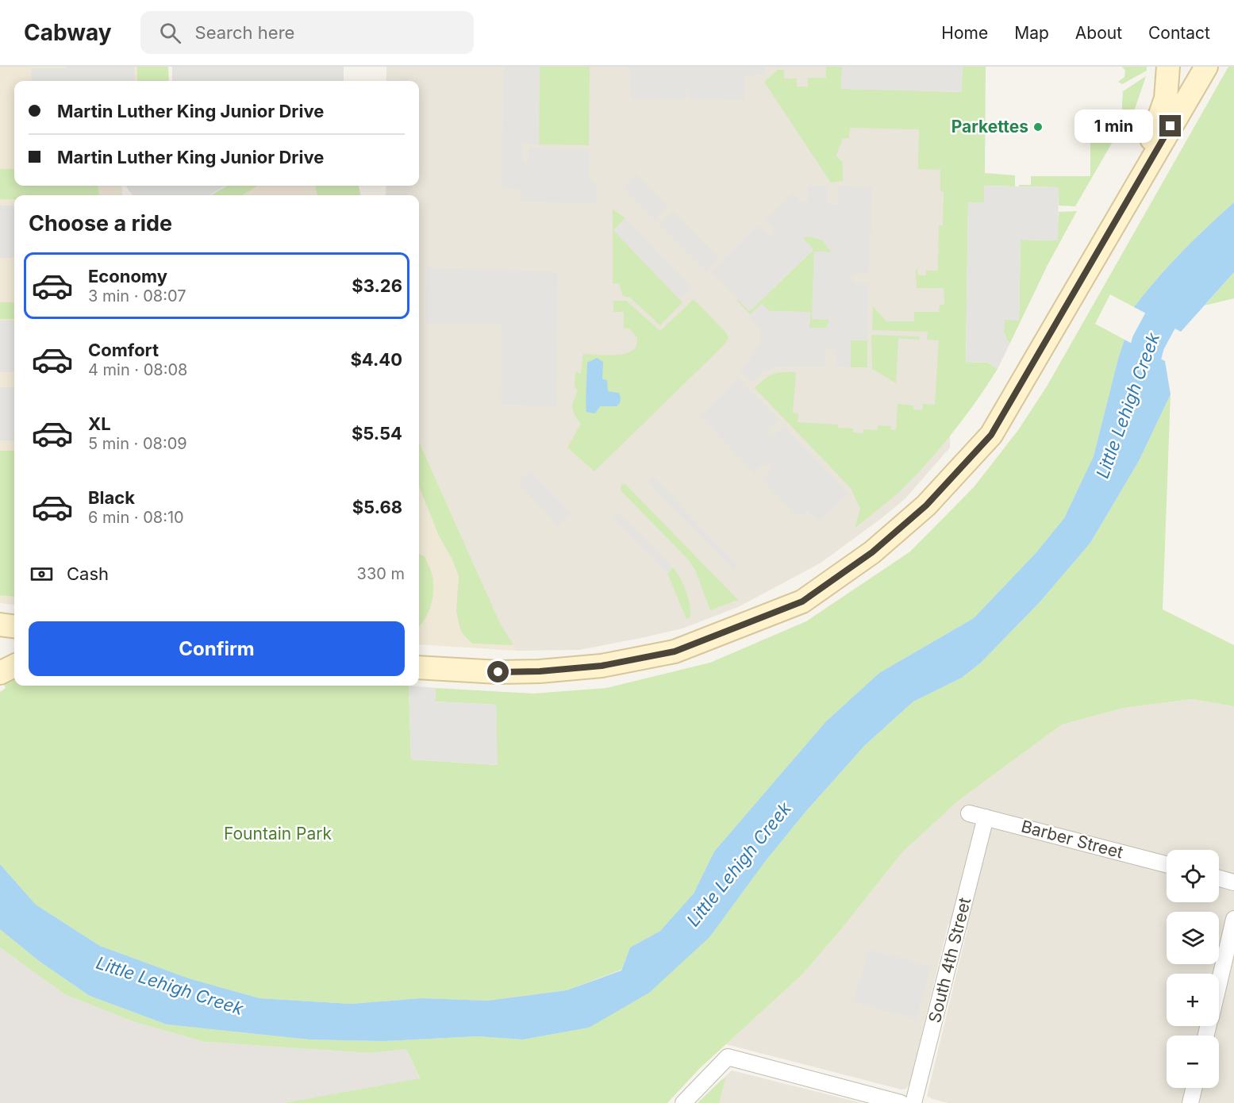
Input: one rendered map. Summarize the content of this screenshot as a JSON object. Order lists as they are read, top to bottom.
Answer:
{
  "streets": {
    "street": ["Barber Street", "South 4th Street"]
  },
  "crossings": [
    ["Barber Street", "South 4th Street"]
  ],
  "water": ["Little Lehigh Creek"],
  "parks": ["Fountain Park"],
  "places": ["Parkettes"],
  "page": {
    "header": "Cabway",
    "search": "Search here",
    "nav": [
      "Home",
      "Map",
      "About",
      "Contact"
    ],
    "banner": ["Martin Luther King Junior Drive", "Martin Luther King Junior Drive"],
    "bubble": "1 min",
    "heading": "Choose a ride",
    "list": [
      {
        "name": "Economy",
        "note": "3 min · 08:07",
        "value": "$3.26"
      },
      {
        "name": "Comfort",
        "note": "4 min · 08:08",
        "value": "$4.40"
      },
      {
        "name": "XL",
        "note": "5 min · 08:09",
        "value": "$5.54"
      },
      {
        "name": "Black",
        "note": "6 min · 08:10",
        "value": "$5.68"
      }
    ],
    "pay": ["Cash", "330 m"],
    "buttons": "Confirm",
    "map_buttons": ["+", "−"]
  }
}
